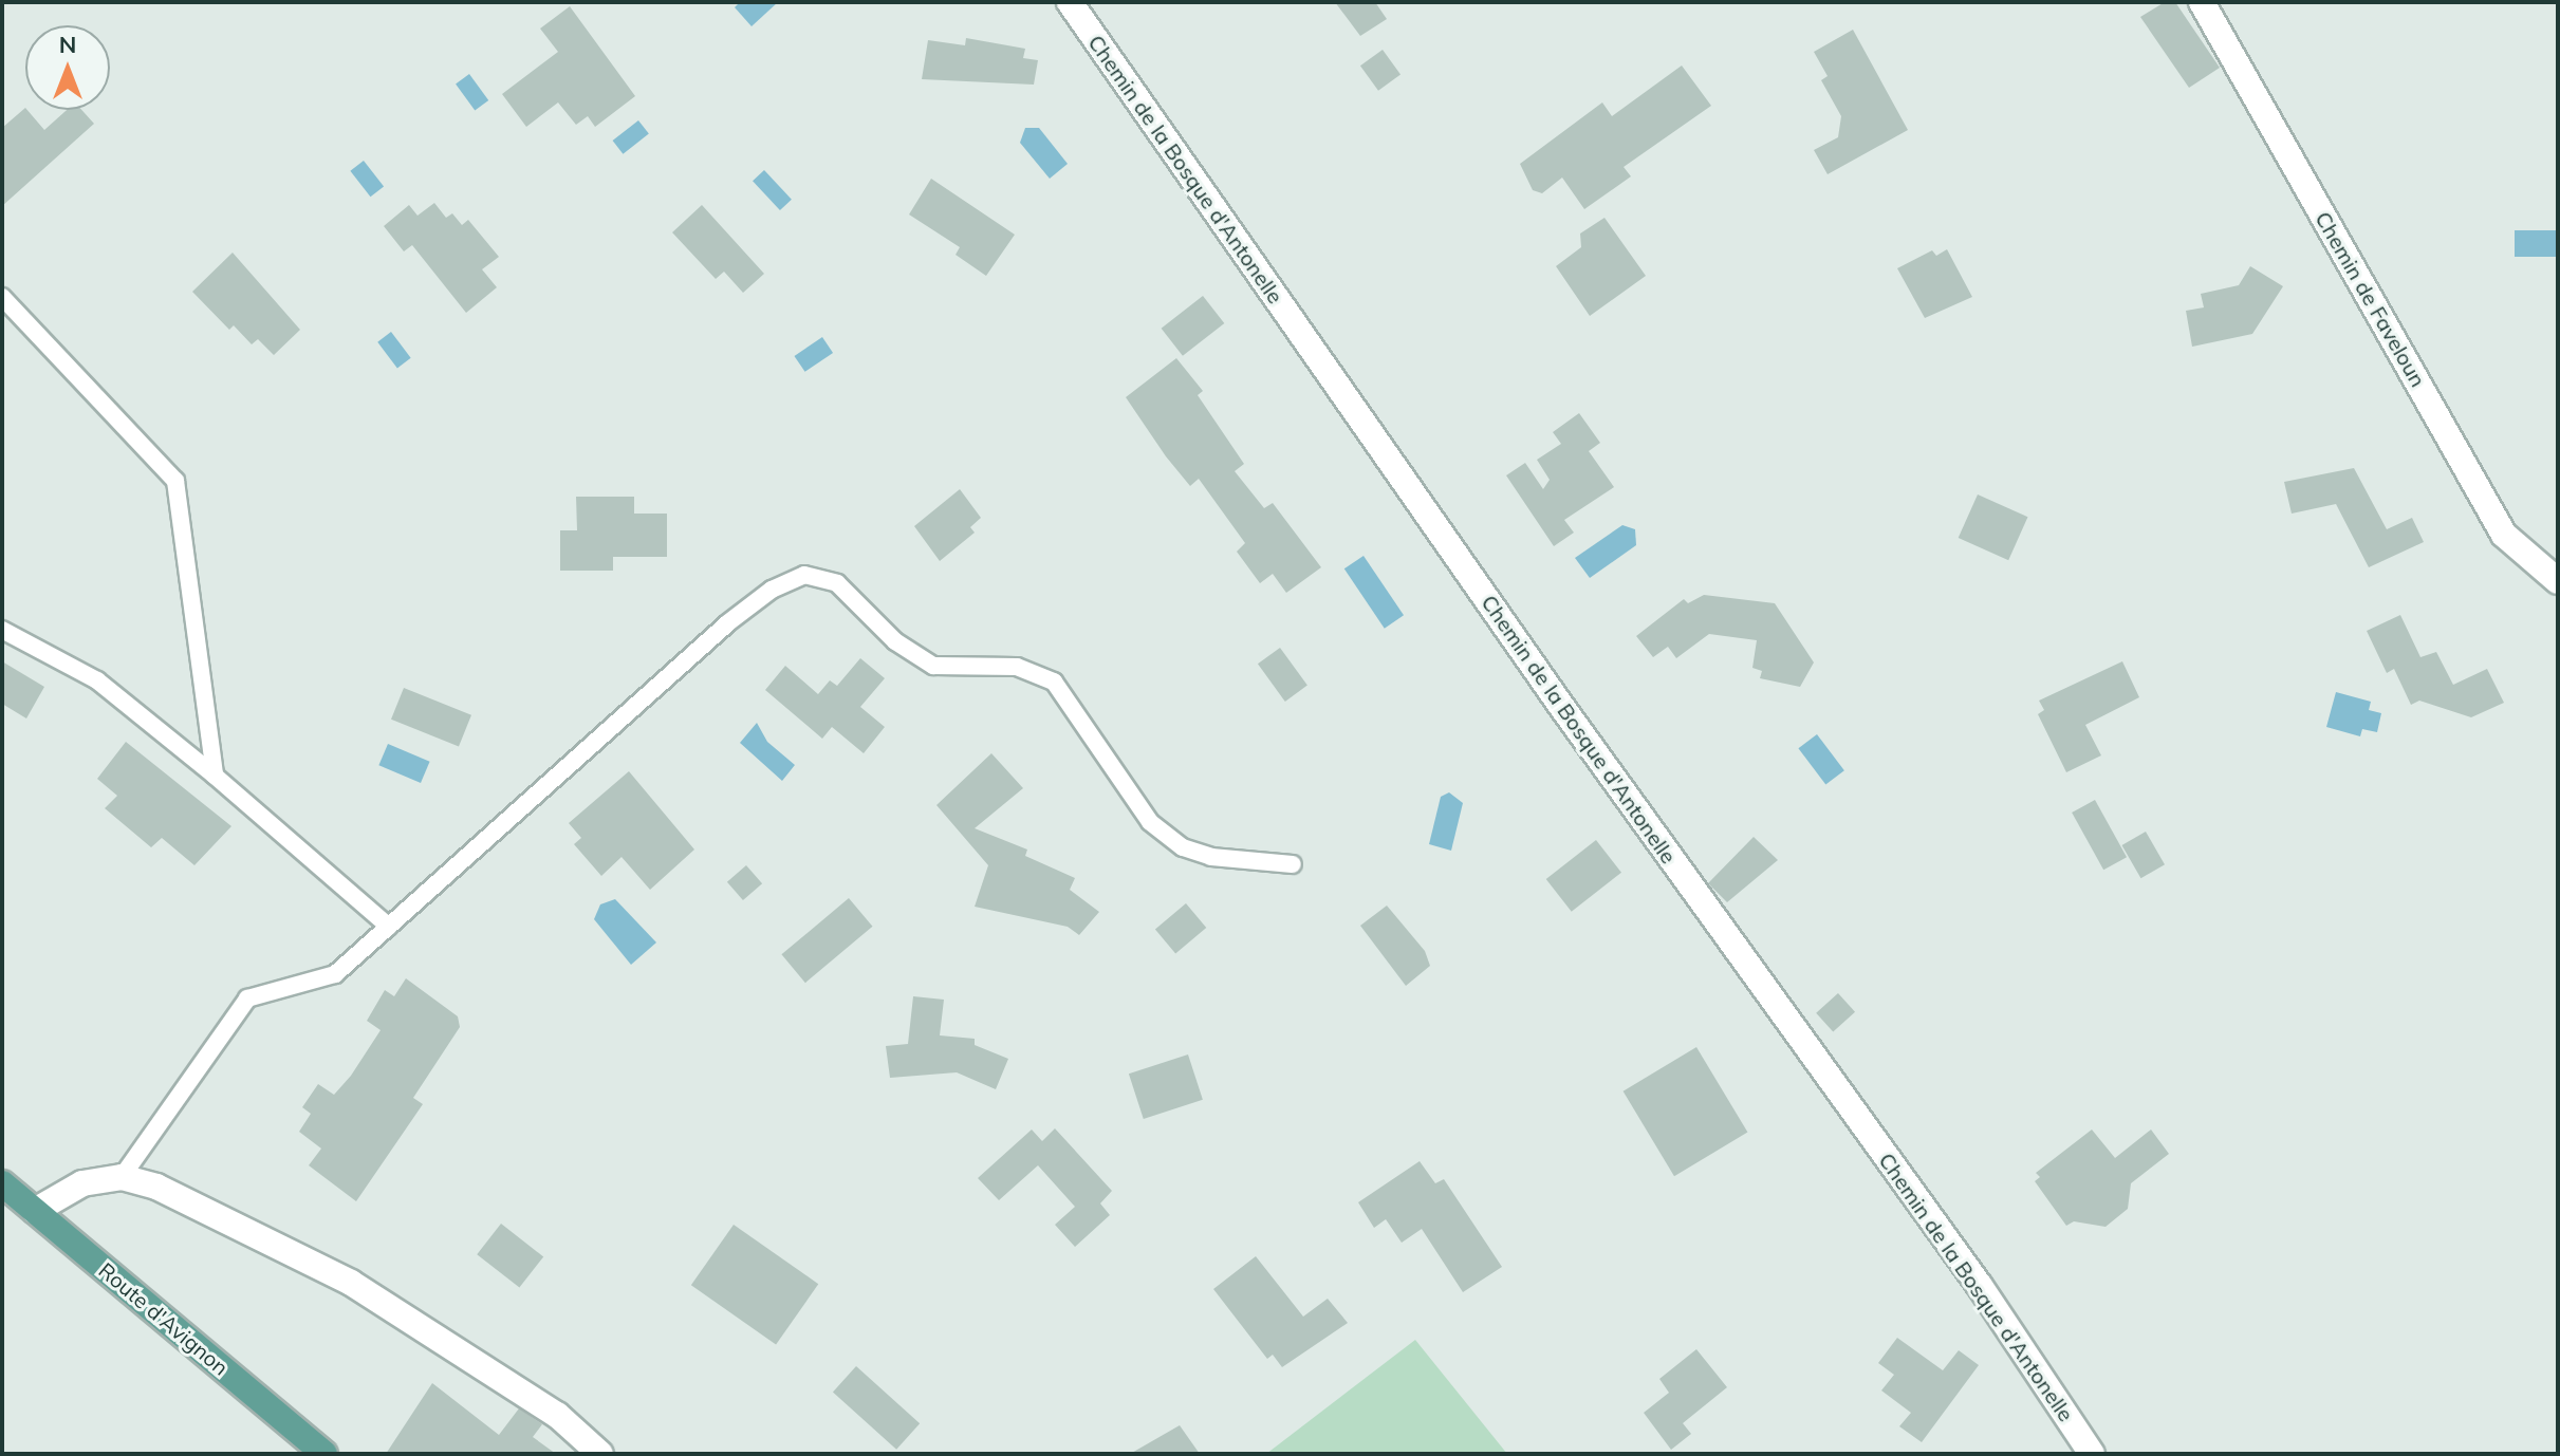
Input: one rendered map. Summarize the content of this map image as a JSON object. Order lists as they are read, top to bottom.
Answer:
{
  "streets": {
    "main road": ["Route d'Avignon"],
    "street": ["Chemin de la Bosque d'Antonelle", "Chemin de Faveloun"]
  },
  "north": "top"
}
